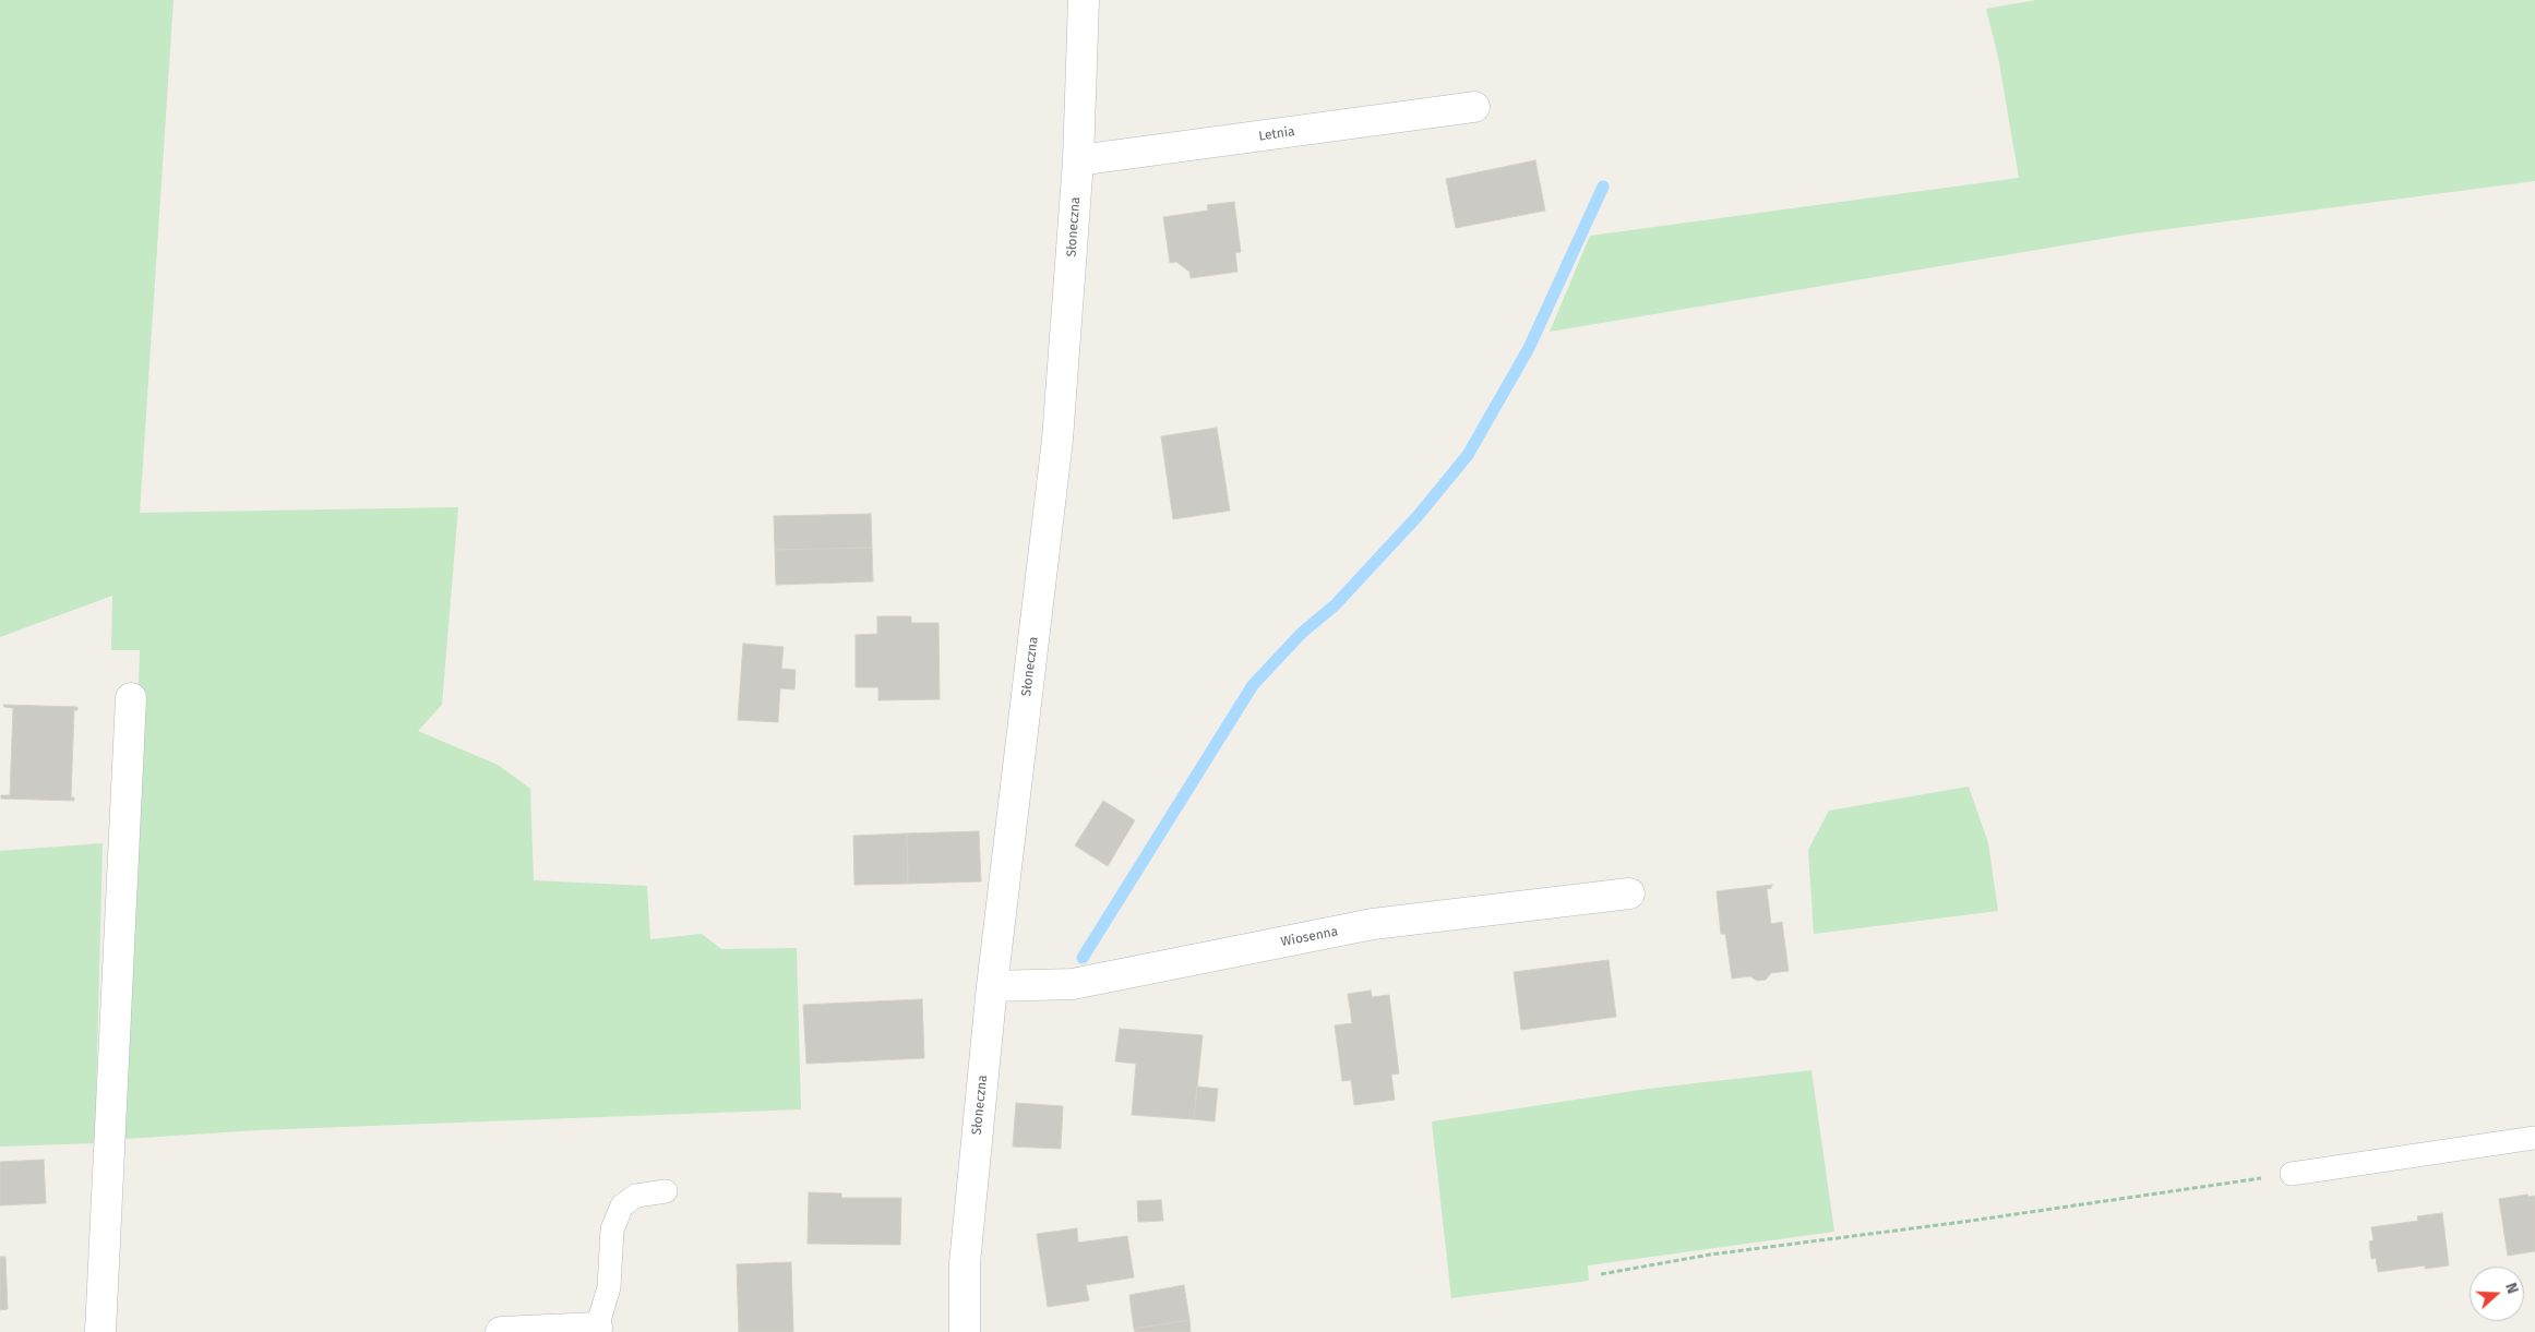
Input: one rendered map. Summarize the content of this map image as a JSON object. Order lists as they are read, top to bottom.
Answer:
{
  "streets": {
    "street": ["Letnia", "Słoneczna", "Wiosenna"]
  },
  "crossings": [
    ["Letnia", "Słoneczna"],
    ["Słoneczna", "Wiosenna"]
  ],
  "north": "right"
}
